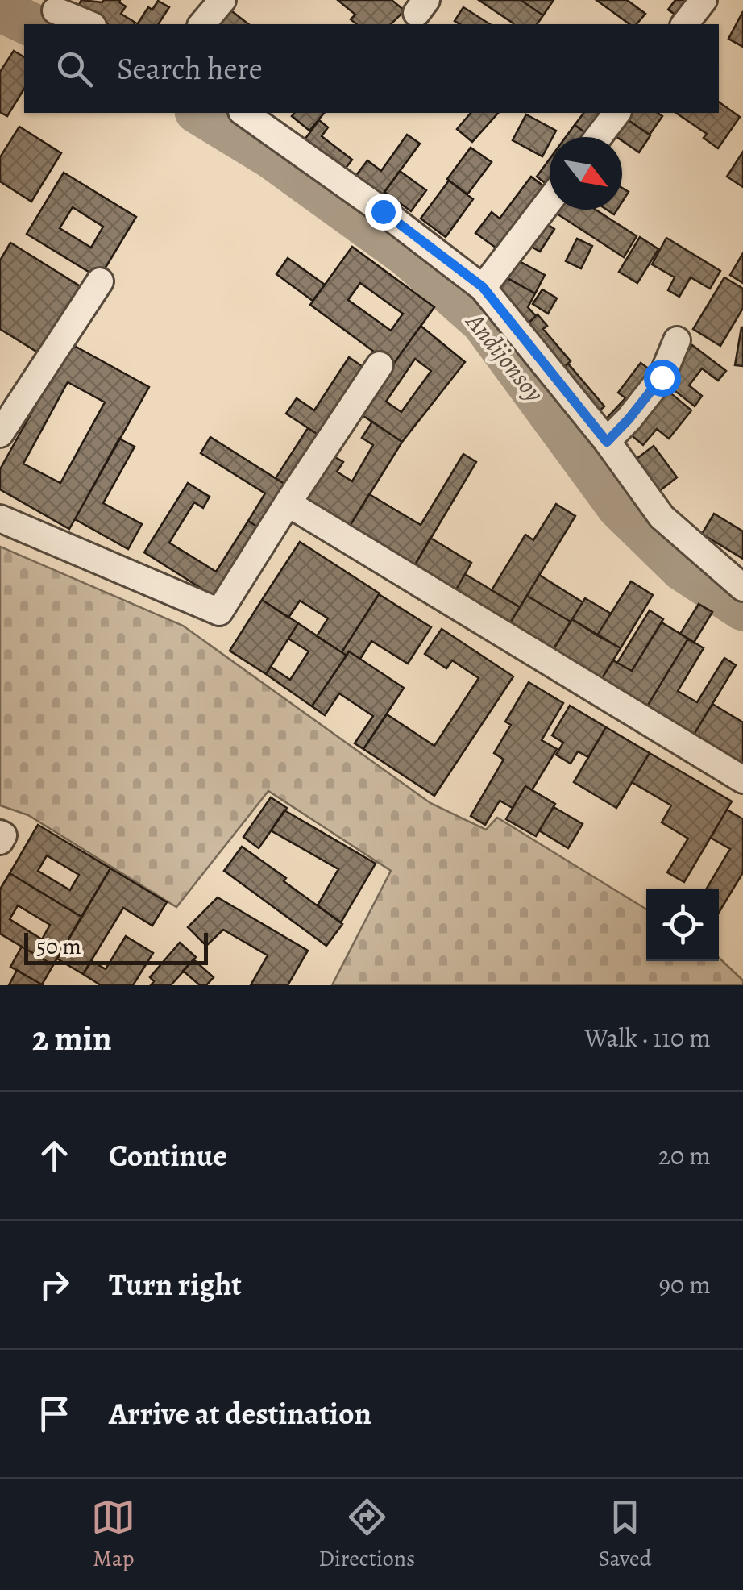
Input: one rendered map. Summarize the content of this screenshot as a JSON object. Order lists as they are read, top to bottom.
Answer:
{
  "water": ["Andijonsoy"],
  "scale_bar": "50 m",
  "north": "bottom right",
  "page": {
    "search": "Search here",
    "scale": "50 m",
    "heading": ["2 min", "Walk · 110 m"],
    "list": [
      ["Continue", "20 m"],
      ["Turn right", "90 m"],
      "Arrive at destination"
    ],
    "nav": ["Map", "Directions", "Saved"]
  }
}
